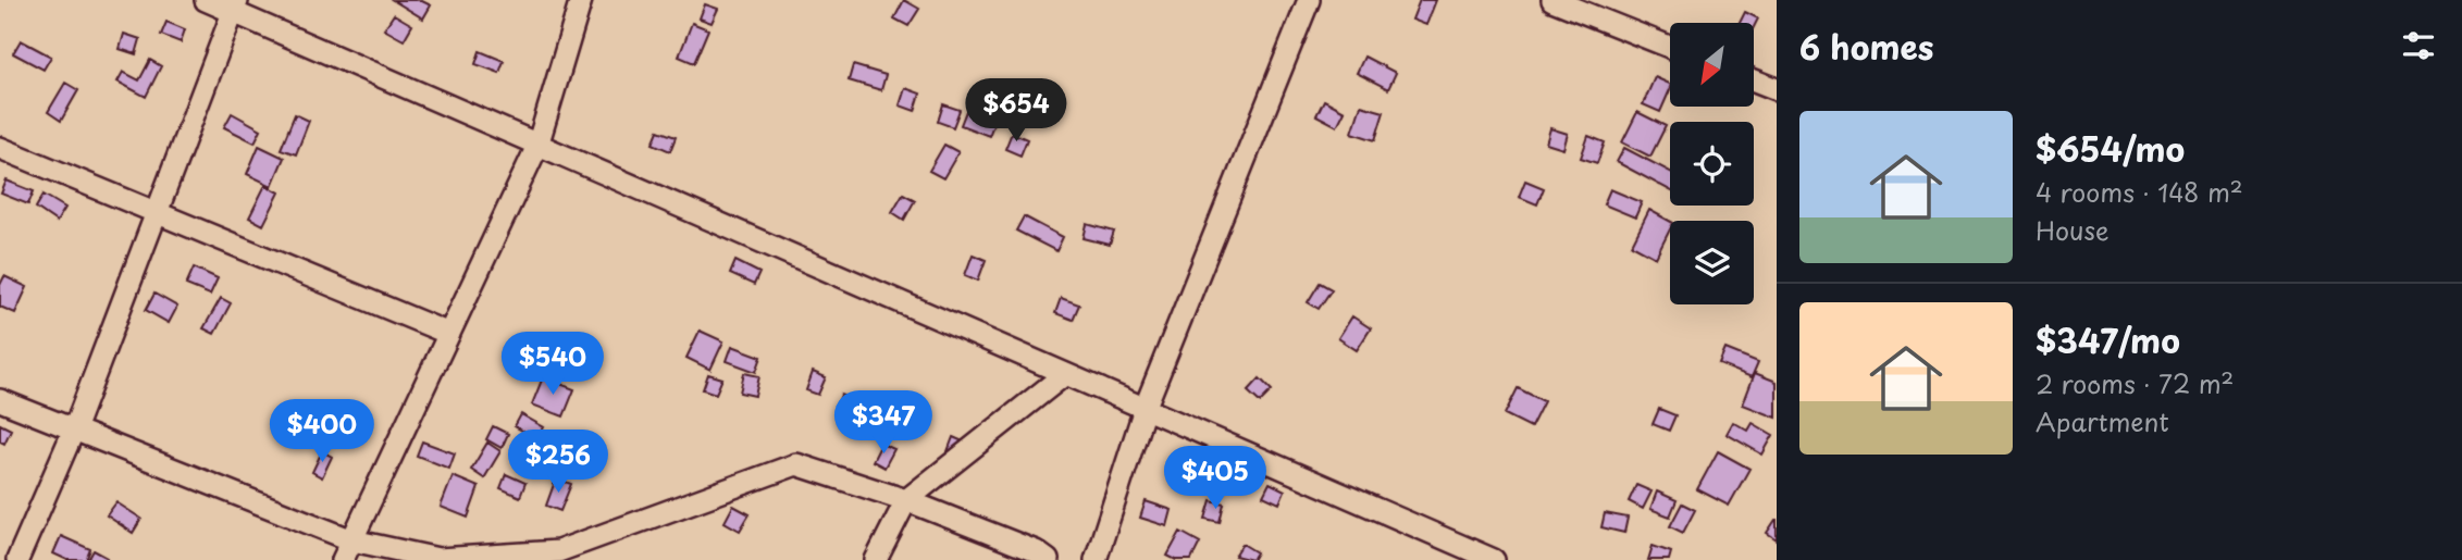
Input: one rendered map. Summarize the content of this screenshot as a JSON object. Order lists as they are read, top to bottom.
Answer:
{
  "north": "bottom left",
  "page": {
    "heading": "6 homes",
    "price": [
      "$654",
      "$540",
      "$347",
      "$400",
      "$256",
      "$405"
    ],
    "list": [
      {
        "name": "$654/mo",
        "note": "4 rooms · 148 m² · House"
      },
      {
        "name": "$347/mo",
        "note": "2 rooms · 72 m² · Apartment"
      }
    ]
  }
}
